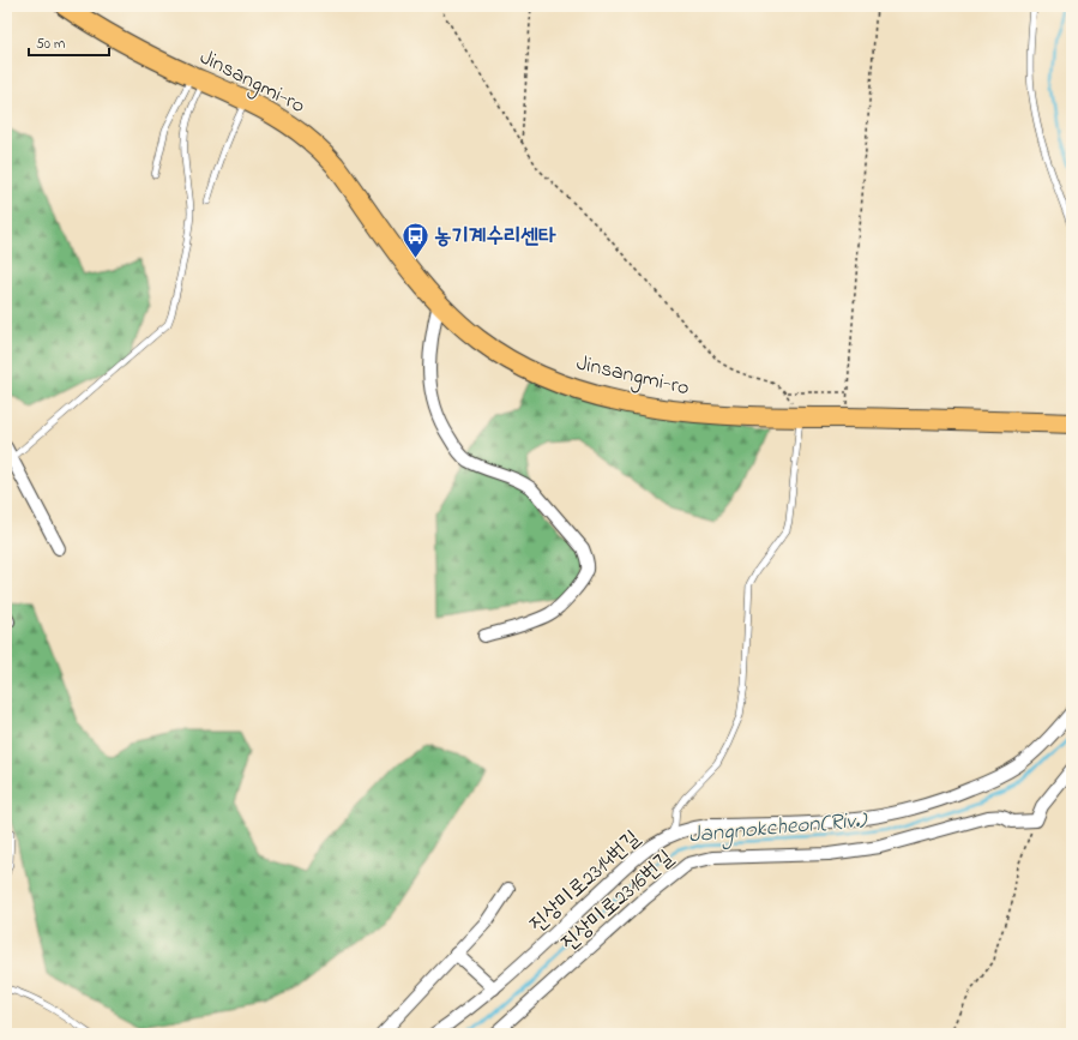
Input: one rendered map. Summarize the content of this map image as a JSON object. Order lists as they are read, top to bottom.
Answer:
{
  "streets": {
    "main road": ["Jinsangmi-ro"],
    "street": ["진상미로2314번길", "진상미로2316번길"]
  },
  "water": ["Jangnokcheon(Riv.)"],
  "places": {
    "bus stop": ["농기계수리센타"]
  },
  "scale_bar": "50 m"
}
